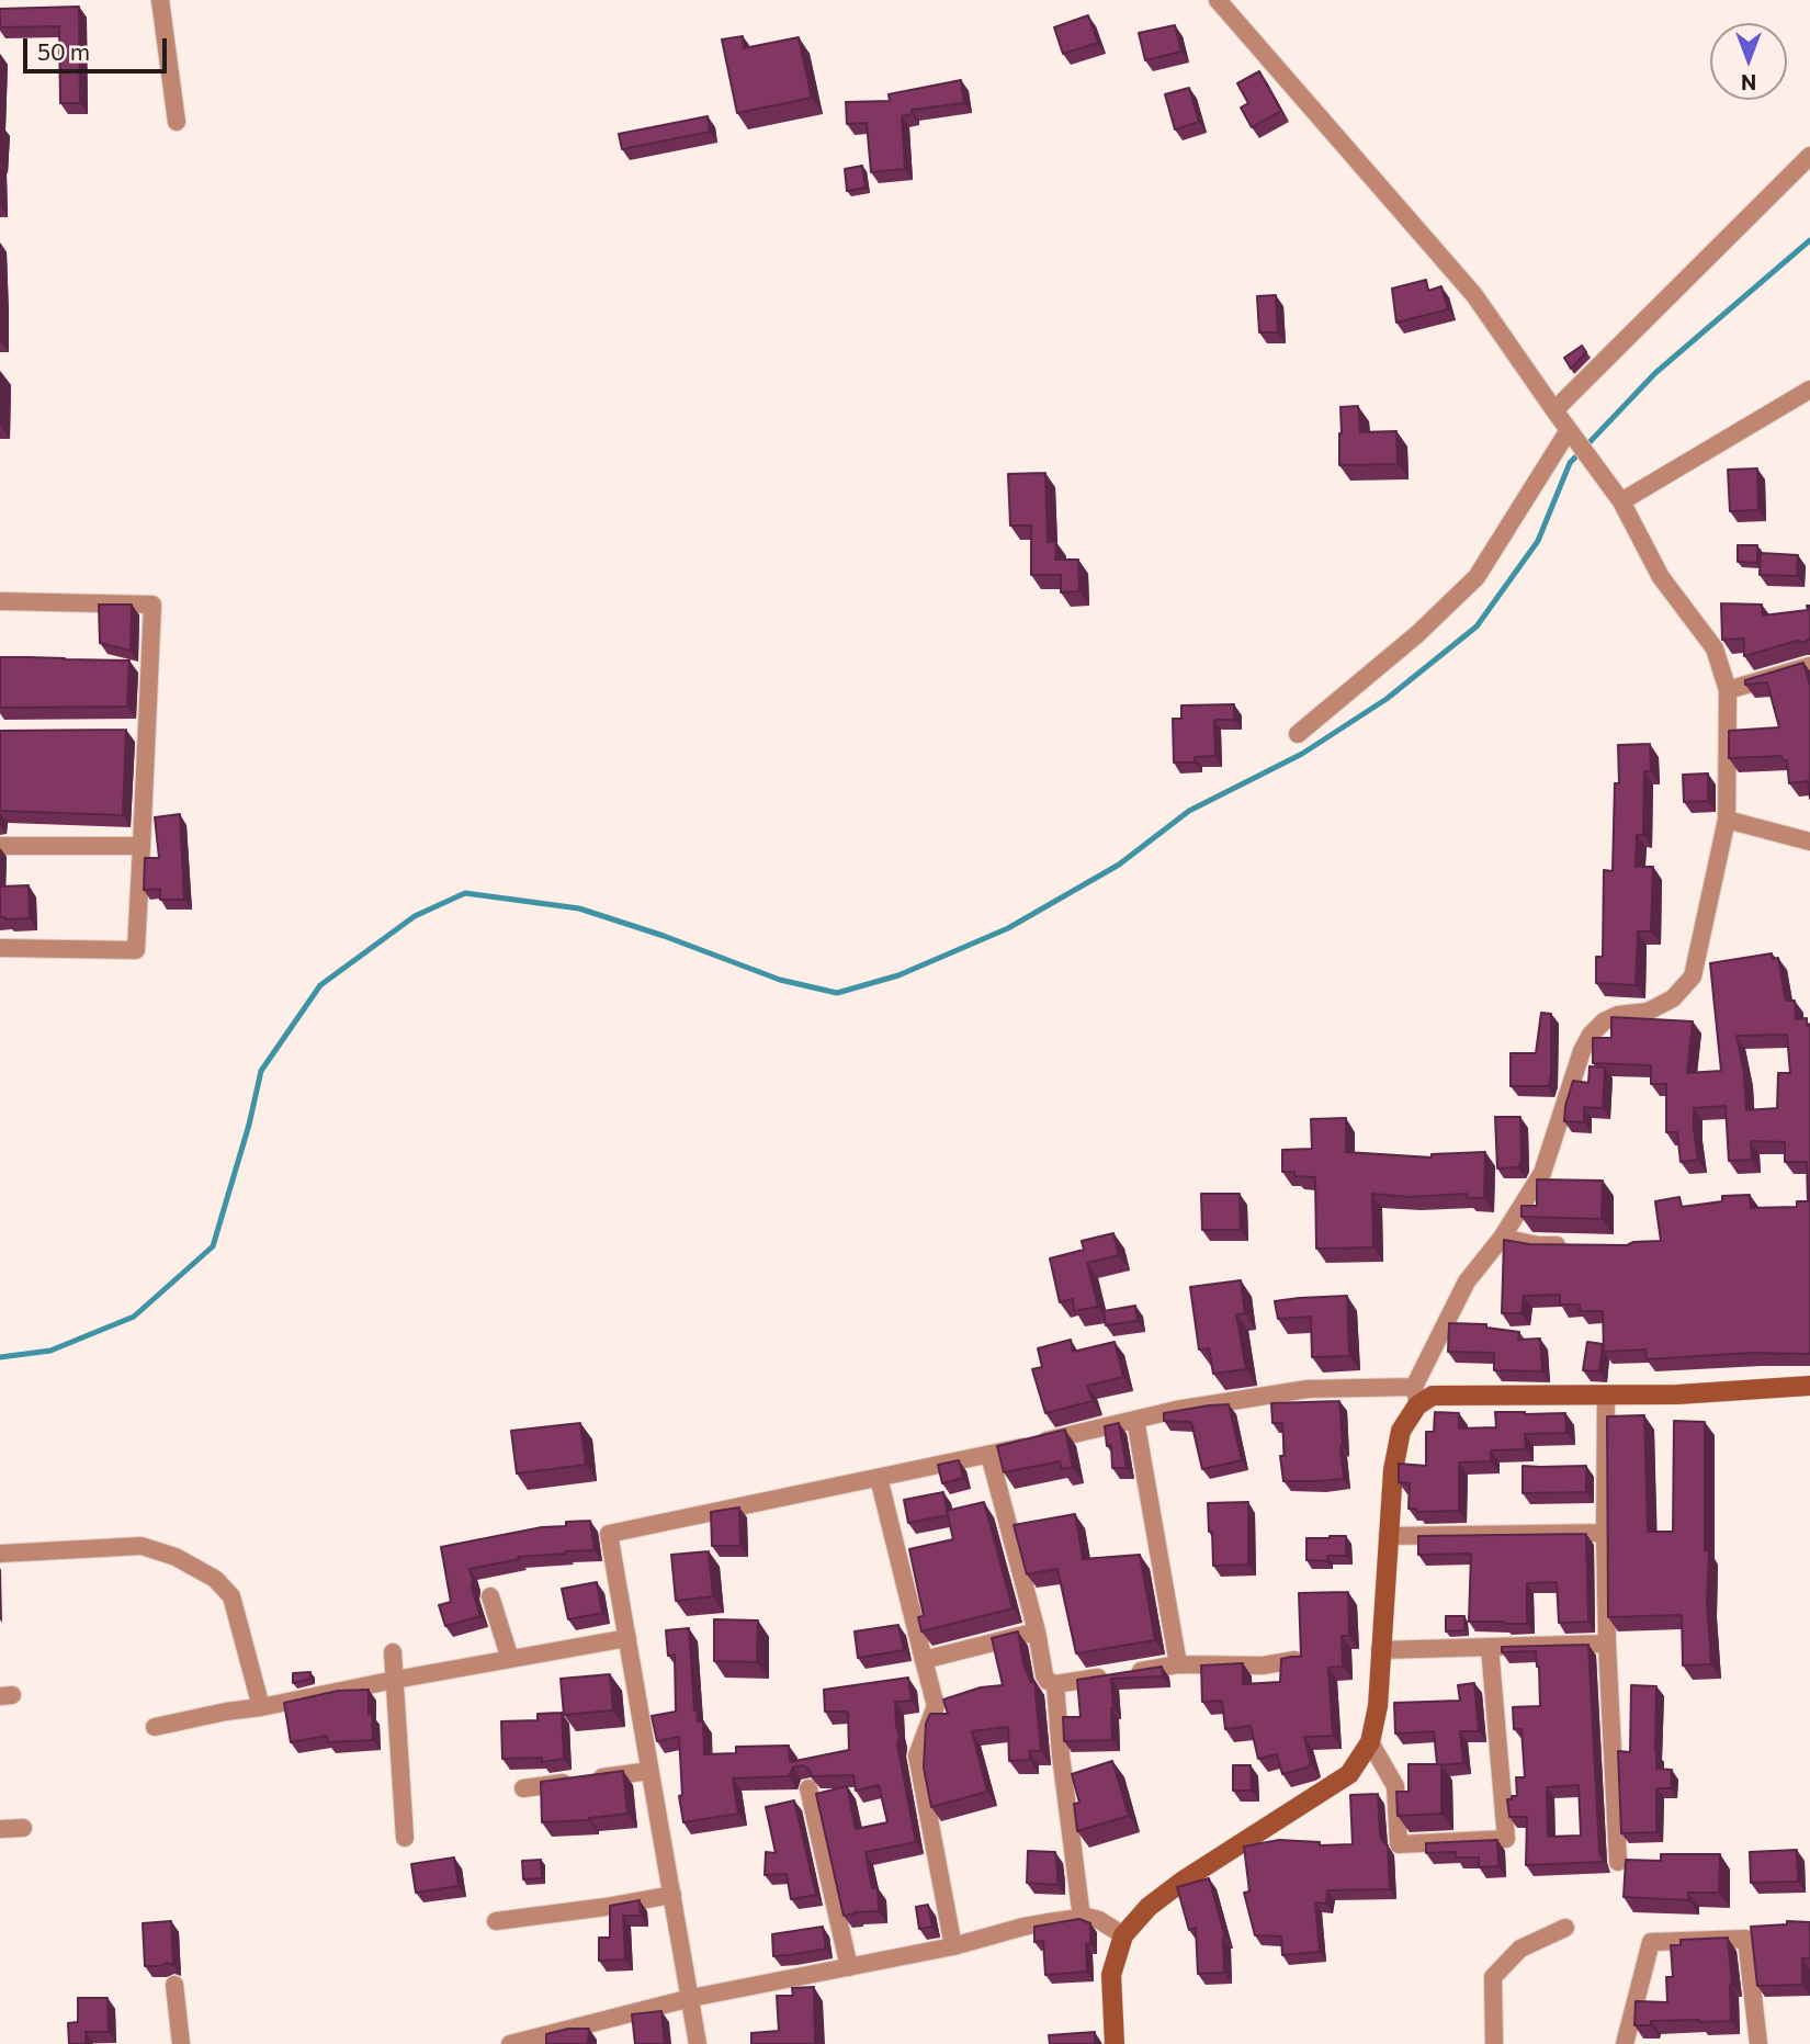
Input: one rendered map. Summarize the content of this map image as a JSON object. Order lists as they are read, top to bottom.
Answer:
{
  "scale_bar": "50 m",
  "north": "bottom"
}
